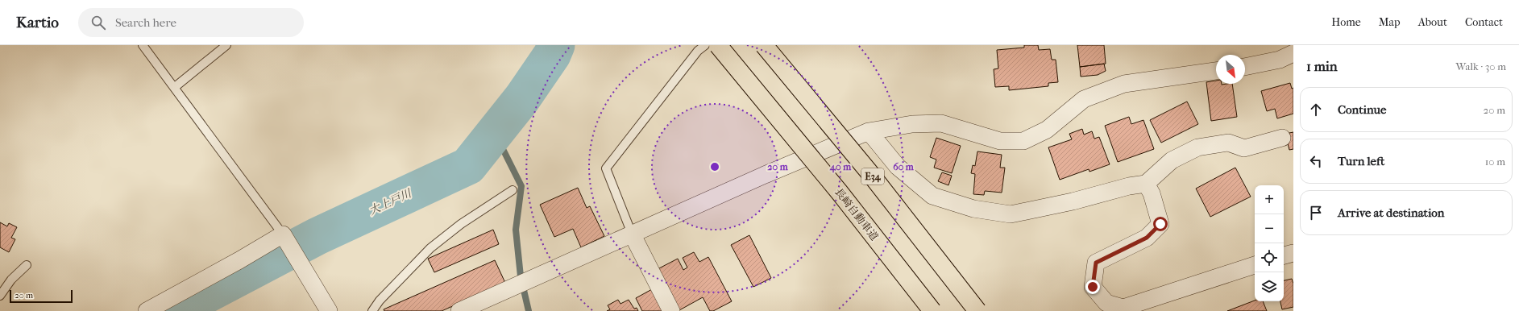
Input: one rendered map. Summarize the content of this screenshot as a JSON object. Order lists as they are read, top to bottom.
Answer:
{
  "streets": {
    "highway": ["E34", "長崎自動車道"]
  },
  "water": ["大上戸川"],
  "scale_bar": "20 m",
  "north": "bottom right",
  "page": {
    "header": "Kartio",
    "search": "Search here",
    "nav": [
      "Home",
      "Map",
      "About",
      "Contact"
    ],
    "heading": ["1 min", "Walk · 30 m"],
    "list": [
      ["Continue", "20 m"],
      ["Turn left", "10 m"],
      "Arrive at destination"
    ],
    "map_buttons": ["+", "−"],
    "scale": "20 m"
  },
  "rings": ["20 m", "40 m", "60 m"]
}
